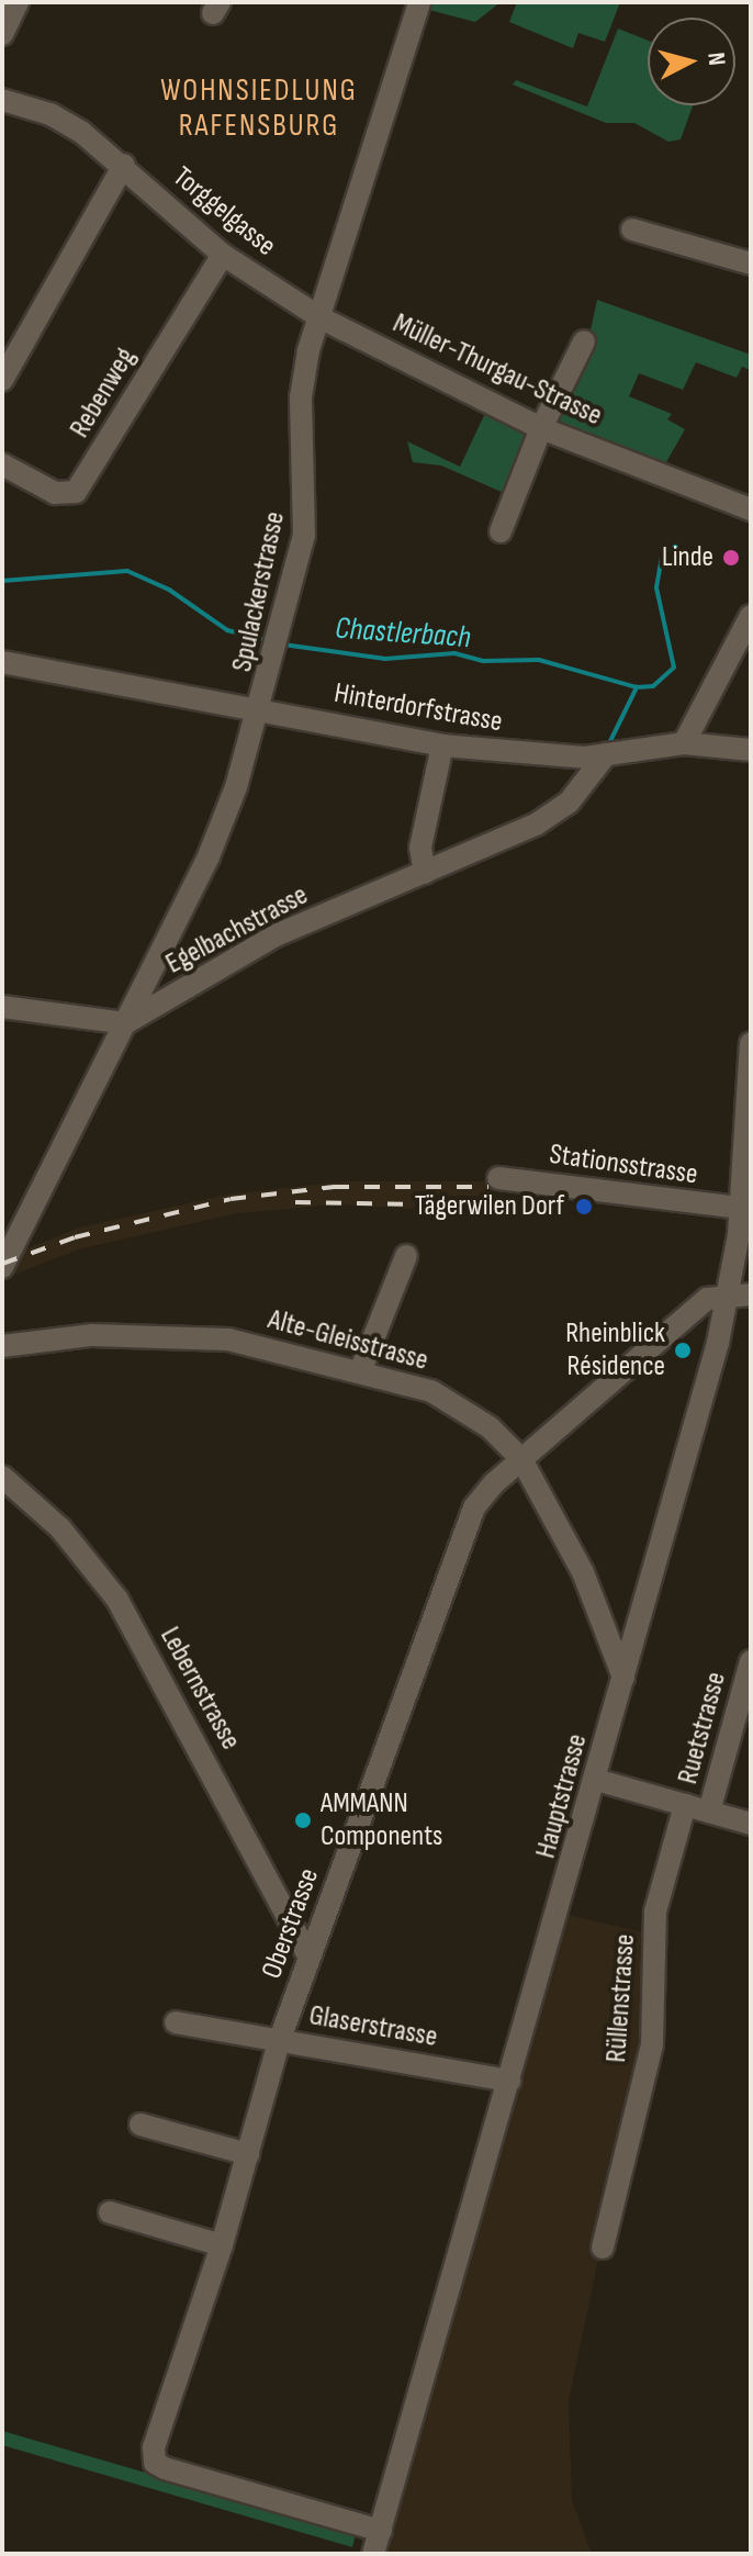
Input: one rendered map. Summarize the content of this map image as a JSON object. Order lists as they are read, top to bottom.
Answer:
{
  "streets": {
    "street": [
      "Torggelgasse",
      "Müller-Thurgau-Strasse",
      "Rebenweg",
      "Spulackerstrasse",
      "Hinterdorfstrasse",
      "Egelbachstrasse",
      "Stationsstrasse",
      "Alte-Gleisstrasse",
      "Lebernstrasse",
      "Ruetstrasse",
      "Hauptstrasse",
      "Oberstrasse",
      "Rüllenstrasse",
      "Glaserstrasse"
    ]
  },
  "crossings": [
    ["Torggelgasse", "Müller-Thurgau-Strasse"],
    ["Torggelgasse", "Rebenweg"],
    ["Torggelgasse", "Spulackerstrasse"],
    ["Müller-Thurgau-Strasse", "Spulackerstrasse"],
    ["Spulackerstrasse", "Hinterdorfstrasse"],
    ["Spulackerstrasse", "Egelbachstrasse"],
    ["Hinterdorfstrasse", "Egelbachstrasse"],
    ["Stationsstrasse", "Hauptstrasse"],
    ["Alte-Gleisstrasse", "Hauptstrasse"],
    ["Alte-Gleisstrasse", "Oberstrasse"],
    ["Lebernstrasse", "Oberstrasse"],
    ["Hauptstrasse", "Oberstrasse"],
    ["Hauptstrasse", "Glaserstrasse"],
    ["Oberstrasse", "Glaserstrasse"]
  ],
  "districts": ["WOHNSIEDLUNG RAFENSBURG"],
  "water": ["Chastlerbach"],
  "places": [
    "Linde",
    "Tägerwilen Dorf",
    "Rheinblick Résidence",
    "AMMANN Components"
  ],
  "north": "right"
}
